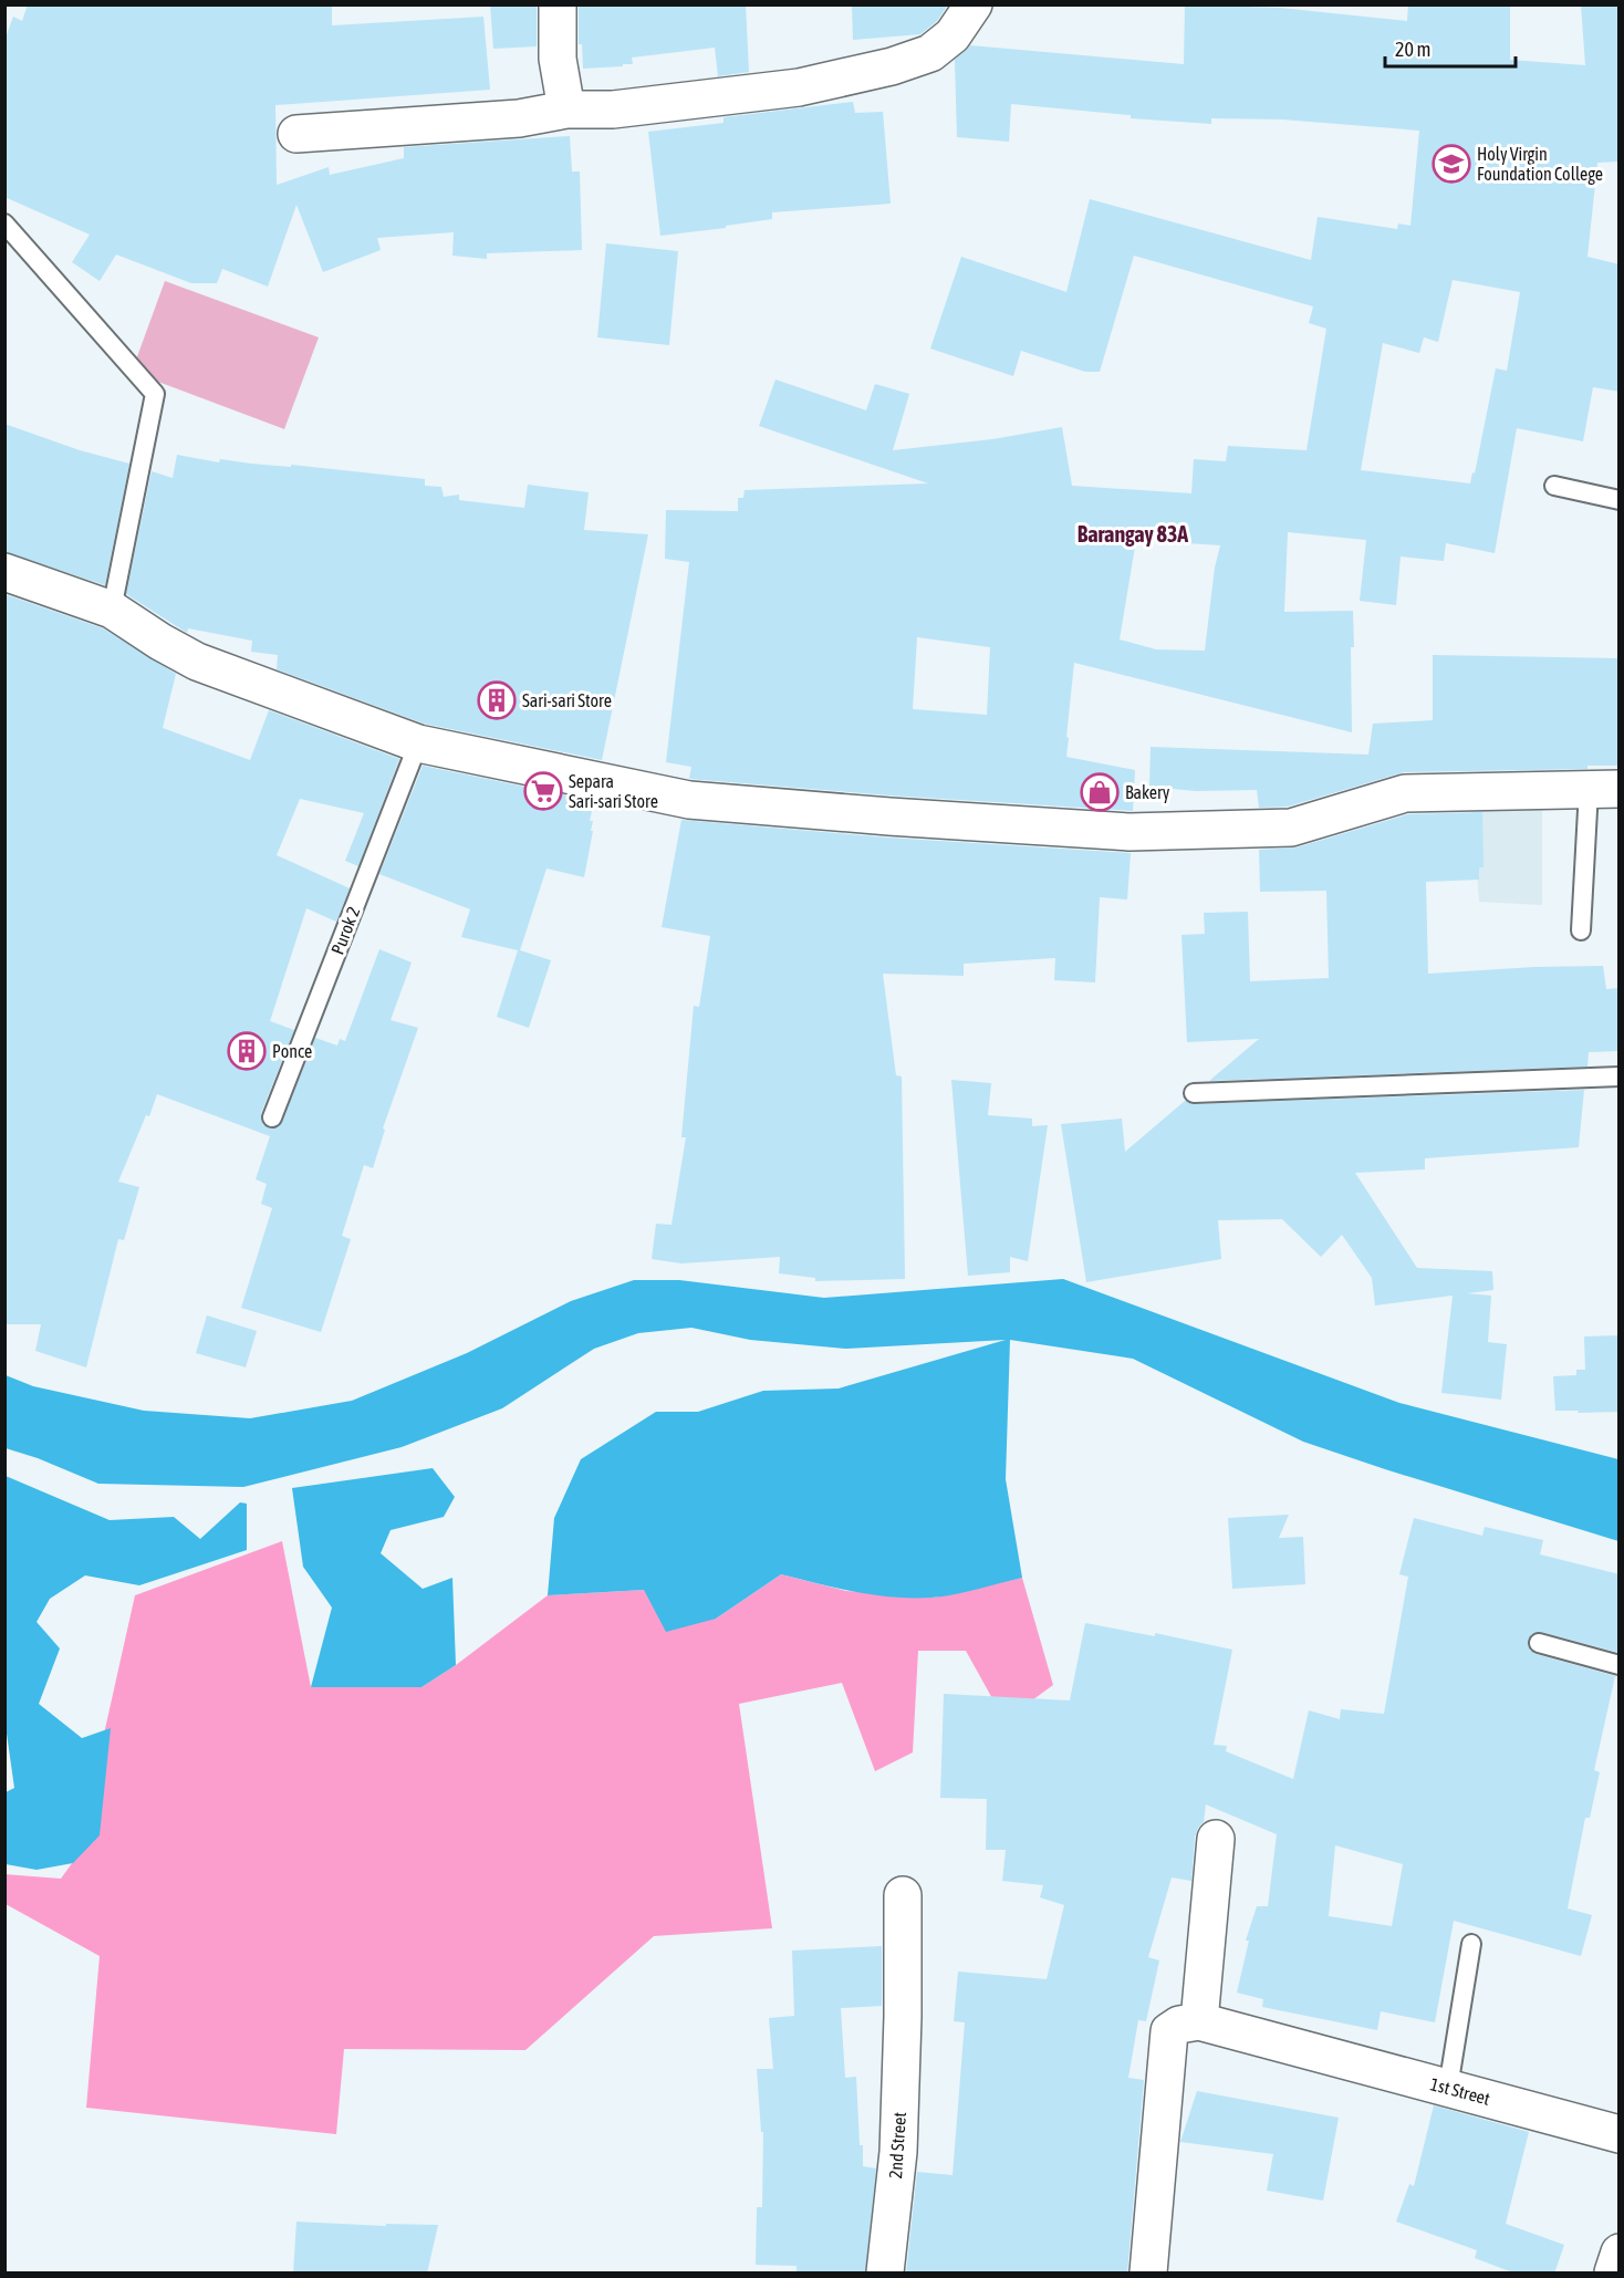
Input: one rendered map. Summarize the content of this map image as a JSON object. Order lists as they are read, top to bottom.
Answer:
{
  "streets": {
    "street": ["1st Street", "2nd Street"],
    "lane": ["Purok 2"]
  },
  "districts": ["Barangay 83A"],
  "places": {
    "school or university": ["Holy Virgin Foundation College"],
    "building": ["Sari-sari Store", "Ponce"],
    "supermarket": ["Separa Sari-sari Store"],
    "shop": ["Bakery"]
  },
  "scale_bar": "20 m"
}
